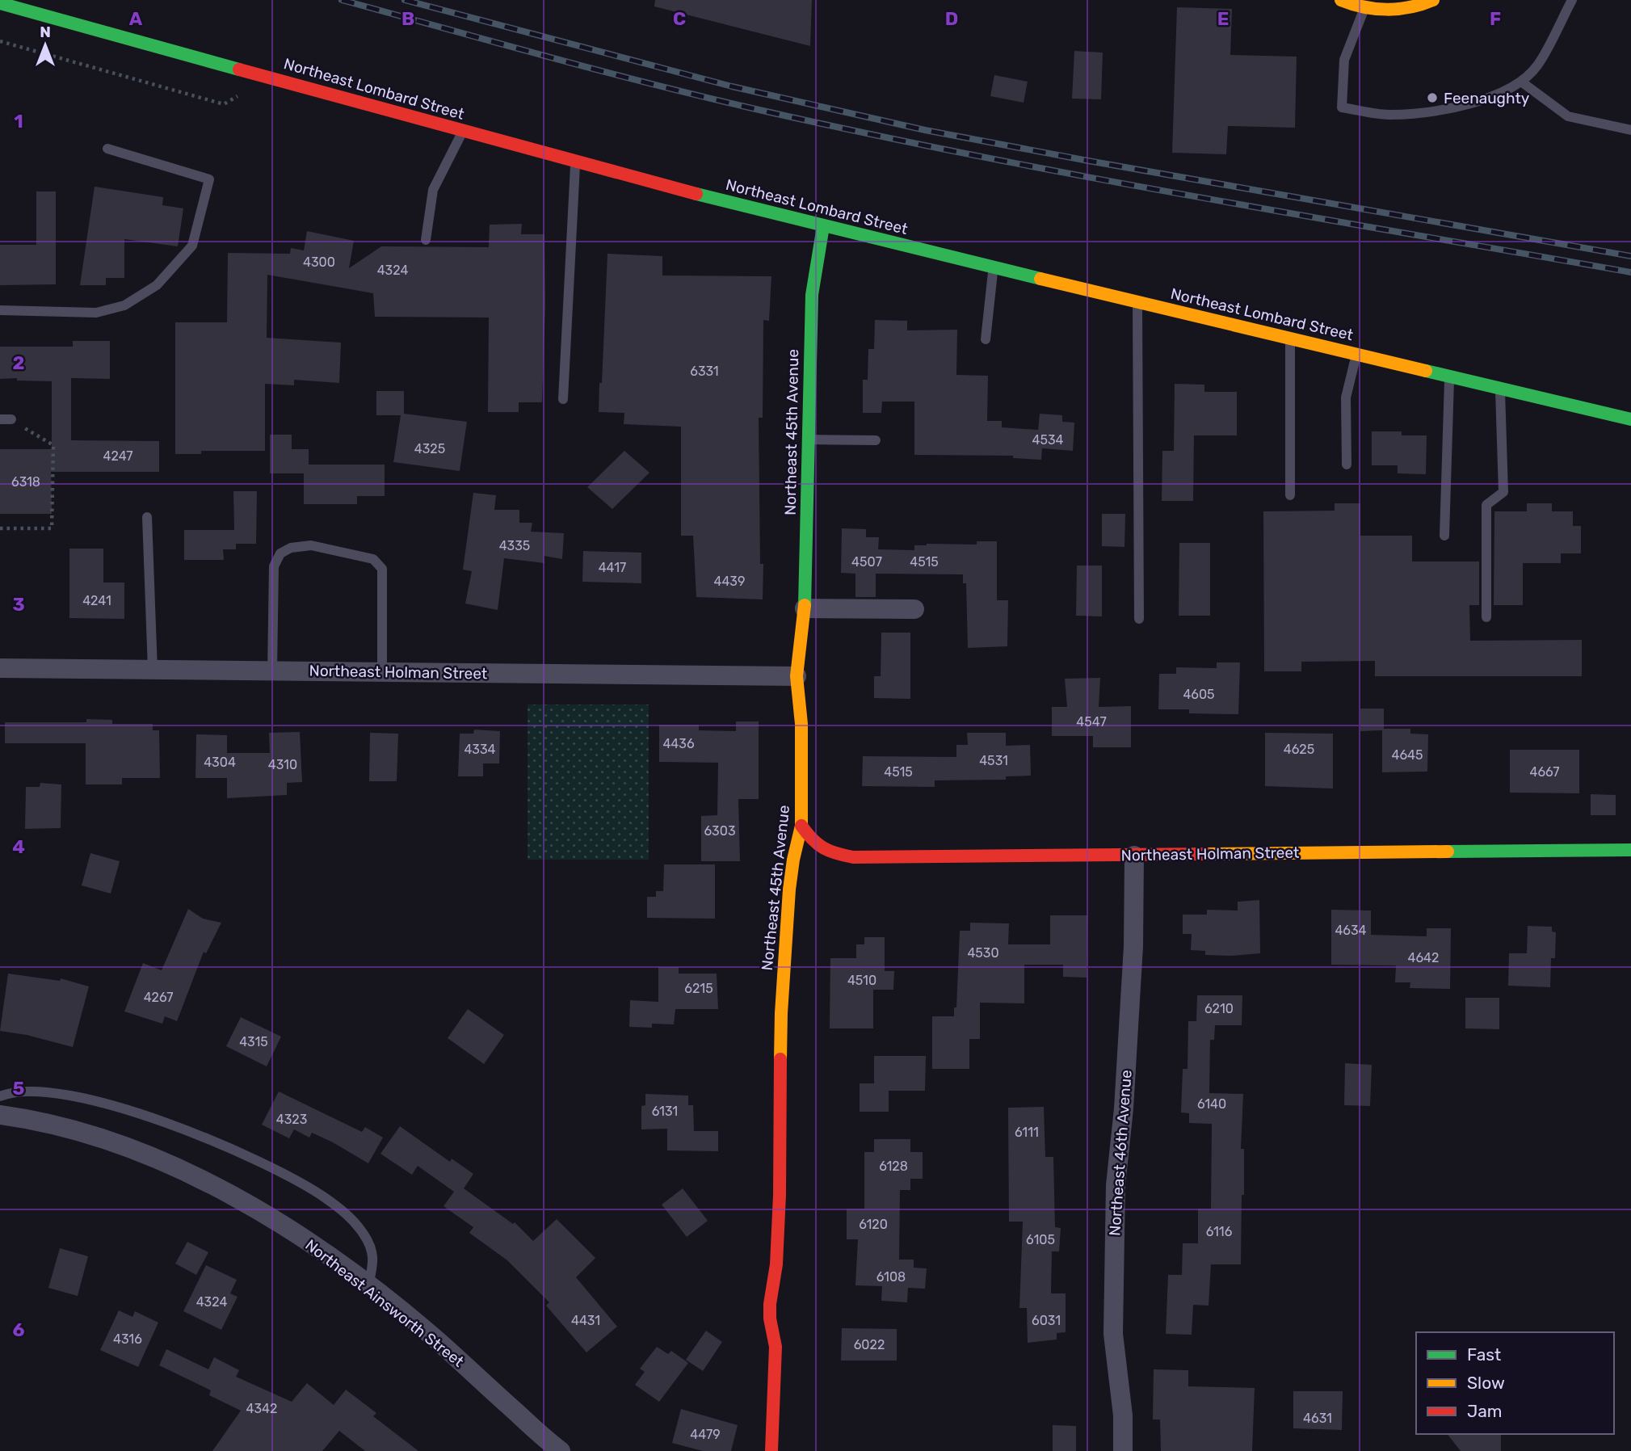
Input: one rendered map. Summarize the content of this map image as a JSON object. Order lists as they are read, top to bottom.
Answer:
{
  "streets": {
    "street": [
      "Northeast Lombard Street",
      "Northeast 45th Avenue",
      "Northeast Holman Street",
      "Northeast 46th Avenue",
      "Northeast Ainsworth Street"
    ]
  },
  "crossings": [
    ["Northeast Lombard Street", "Northeast 45th Avenue"],
    ["Northeast 45th Avenue", "Northeast Holman Street"],
    ["Northeast Holman Street", "Northeast 46th Avenue"]
  ],
  "places": ["Feenaughty"],
  "house_numbers": [
    "4300",
    "4324",
    "6331",
    "4534",
    "4325",
    "4247",
    "6318",
    "4335",
    "4507",
    "4515",
    "4417",
    "4439",
    "4241",
    "4605",
    "4547",
    "4436",
    "4334",
    "4625",
    "4645",
    "4531",
    "4304",
    "4310",
    "4515",
    "4667",
    "6303",
    "4634",
    "4530",
    "4642",
    "4510",
    "6215",
    "4267",
    "6210",
    "4315",
    "6140",
    "6131",
    "4323",
    "6111",
    "6128",
    "6120",
    "6116",
    "6105",
    "6108",
    "4324",
    "4431",
    "6031",
    "4316",
    "6022",
    "4342",
    "4631",
    "4479"
  ],
  "legend": ["Fast", "Slow", "Jam"],
  "north": "top",
  "grid": {
    "columns": [
      "A",
      "B",
      "C",
      "D",
      "E",
      "F"
    ],
    "rows": [
      "1",
      "2",
      "3",
      "4",
      "5",
      "6"
    ]
  }
}
